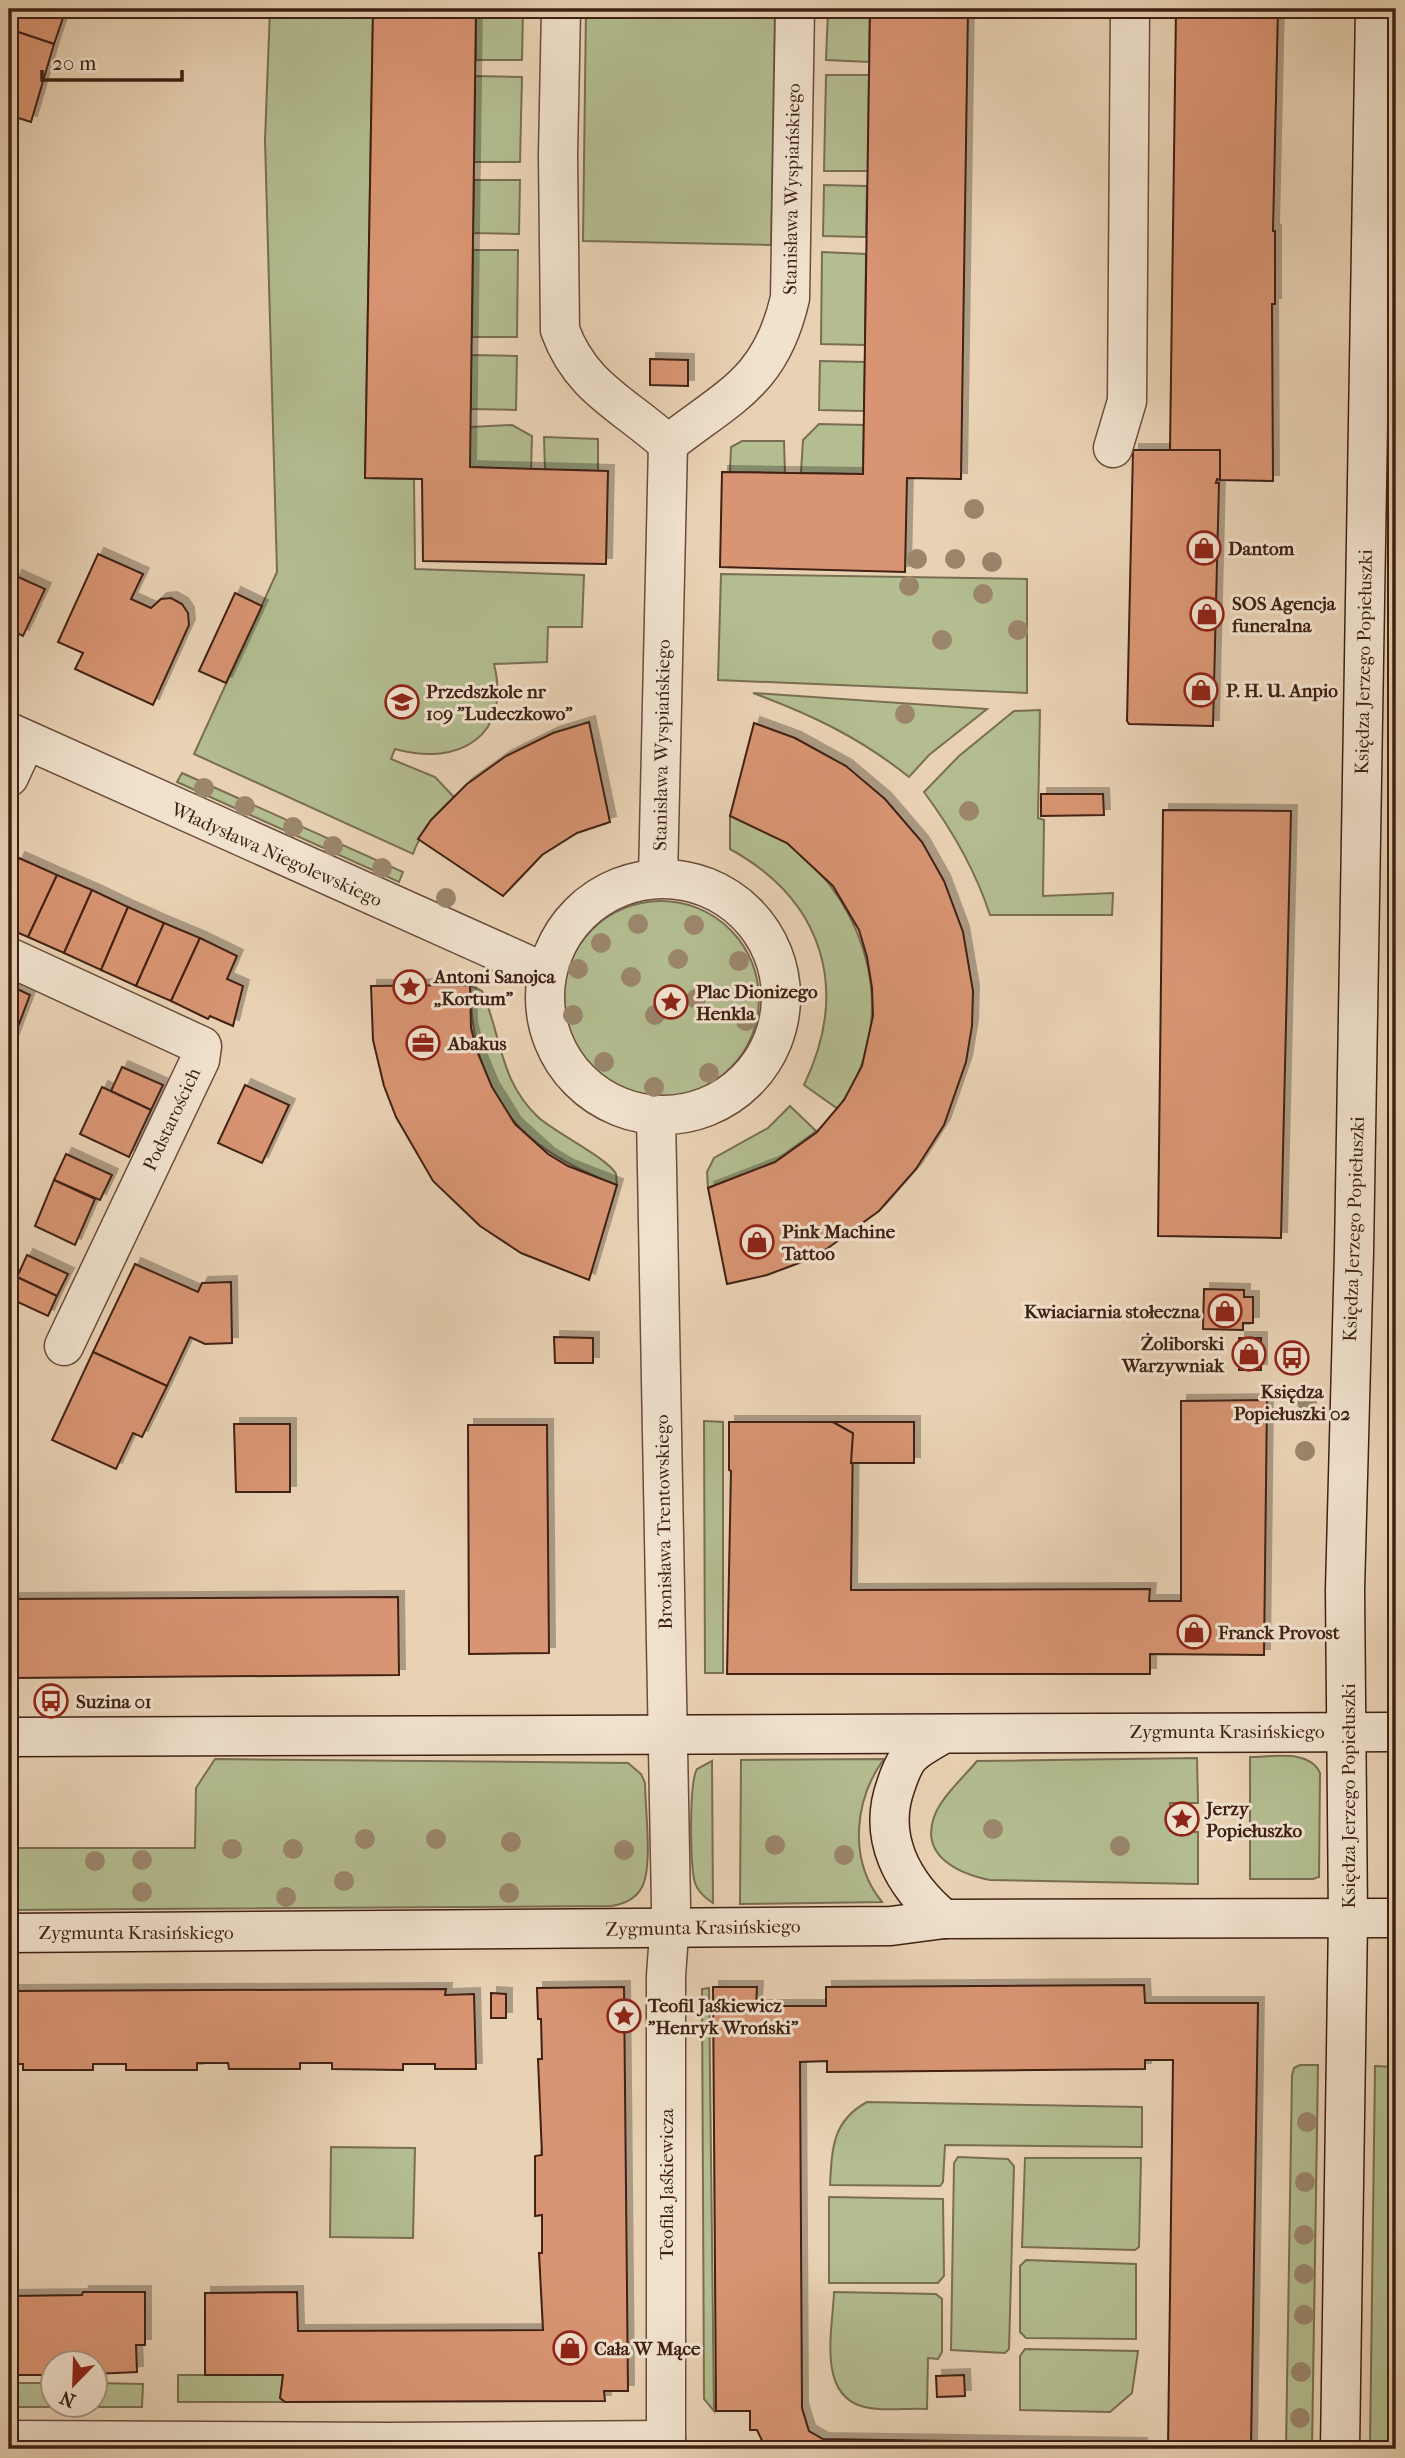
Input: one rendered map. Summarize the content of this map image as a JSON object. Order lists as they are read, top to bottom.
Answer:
{
  "streets": {
    "street": [
      "Stanisława Wyspiańskiego",
      "Księdza Jerzego Popiełuszki",
      "Władysława Niegolewskiego",
      "Podstarościch",
      "Bronisława Trentowskiego",
      "Zygmunta Krasińskiego",
      "Teofila Jaśkiewicza"
    ]
  },
  "crossings": [
    ["Stanisława Wyspiańskiego", "Władysława Niegolewskiego"],
    ["Stanisława Wyspiańskiego", "Bronisława Trentowskiego"],
    ["Księdza Jerzego Popiełuszki", "Zygmunta Krasińskiego"],
    ["Władysława Niegolewskiego", "Bronisława Trentowskiego"],
    ["Bronisława Trentowskiego", "Zygmunta Krasińskiego"],
    ["Bronisława Trentowskiego", "Teofila Jaśkiewicza"],
    ["Zygmunta Krasińskiego", "Teofila Jaśkiewicza"]
  ],
  "places": {
    "shop": [
      "Dantom",
      "SOS Agencja funeralna",
      "P. H. U. Anpio",
      "Pink Machine Tattoo",
      "Kwiaciarnia stołeczna",
      "Żoliborski Warzywniak",
      "Franck Provost",
      "Cała W Mące"
    ],
    "school or university": ["Przedszkole nr 109 \"Ludeczkowo\""],
    "place": [
      "Antoni Sanojca „Kortum”",
      "Plac Dionizego Henkla",
      "Jerzy Popiełuszko",
      "Teofil Jaśkiewicz \"Henryk Wroński\""
    ],
    "office": ["Abakus"],
    "bus stop": ["Księdza Popiełuszki 02", "Suzina 01"]
  },
  "scale_bar": "20 m",
  "north": "bottom left"
}
